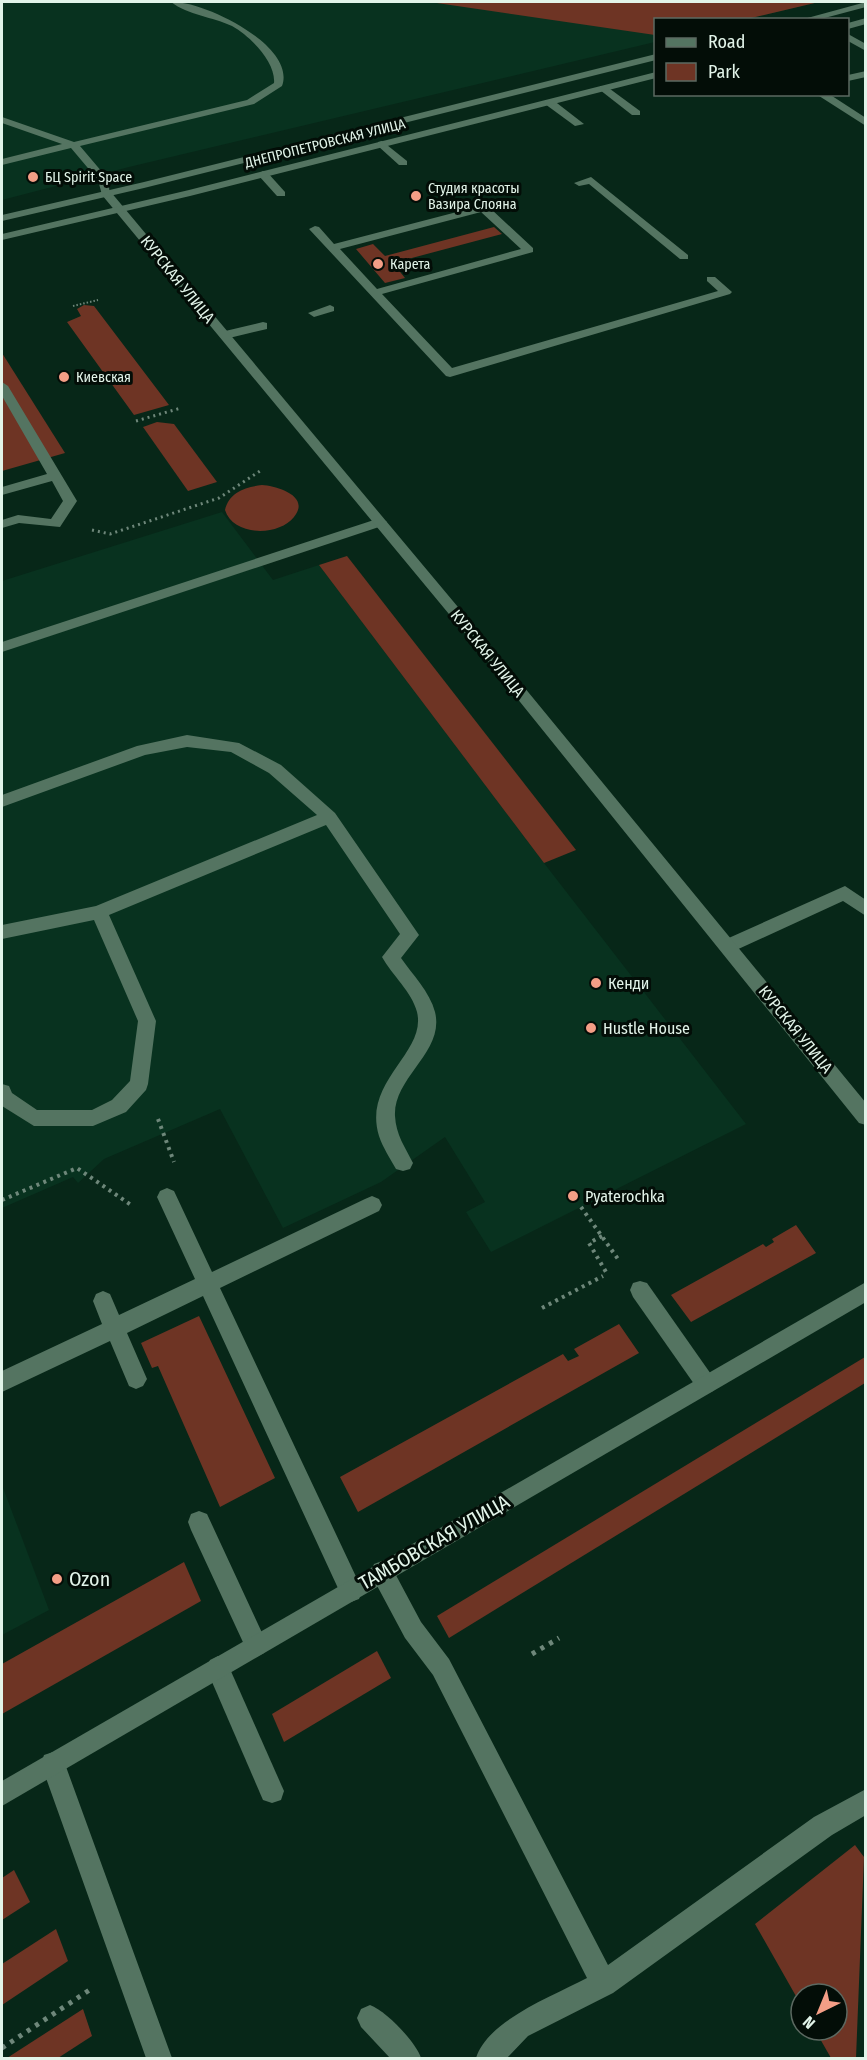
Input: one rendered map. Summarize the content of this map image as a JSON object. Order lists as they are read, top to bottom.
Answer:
{
  "streets": {
    "street": ["ДНЕПРОПЕТРОВСКАЯ УЛИЦА", "КУРСКАЯ УЛИЦА", "ТАМБОВСКАЯ УЛИЦА"]
  },
  "crossings": [
    ["ДНЕПРОПЕТРОВСКАЯ УЛИЦА", "КУРСКАЯ УЛИЦА"]
  ],
  "places": [
    "БЦ Spirit Space",
    "Студия красоты Вазира Слояна",
    "Карета",
    "Киевская",
    "Кенди",
    "Hustle House",
    "Pyaterochka",
    "Ozon"
  ],
  "legend": ["Road", "Park"],
  "north": "bottom left"
}
